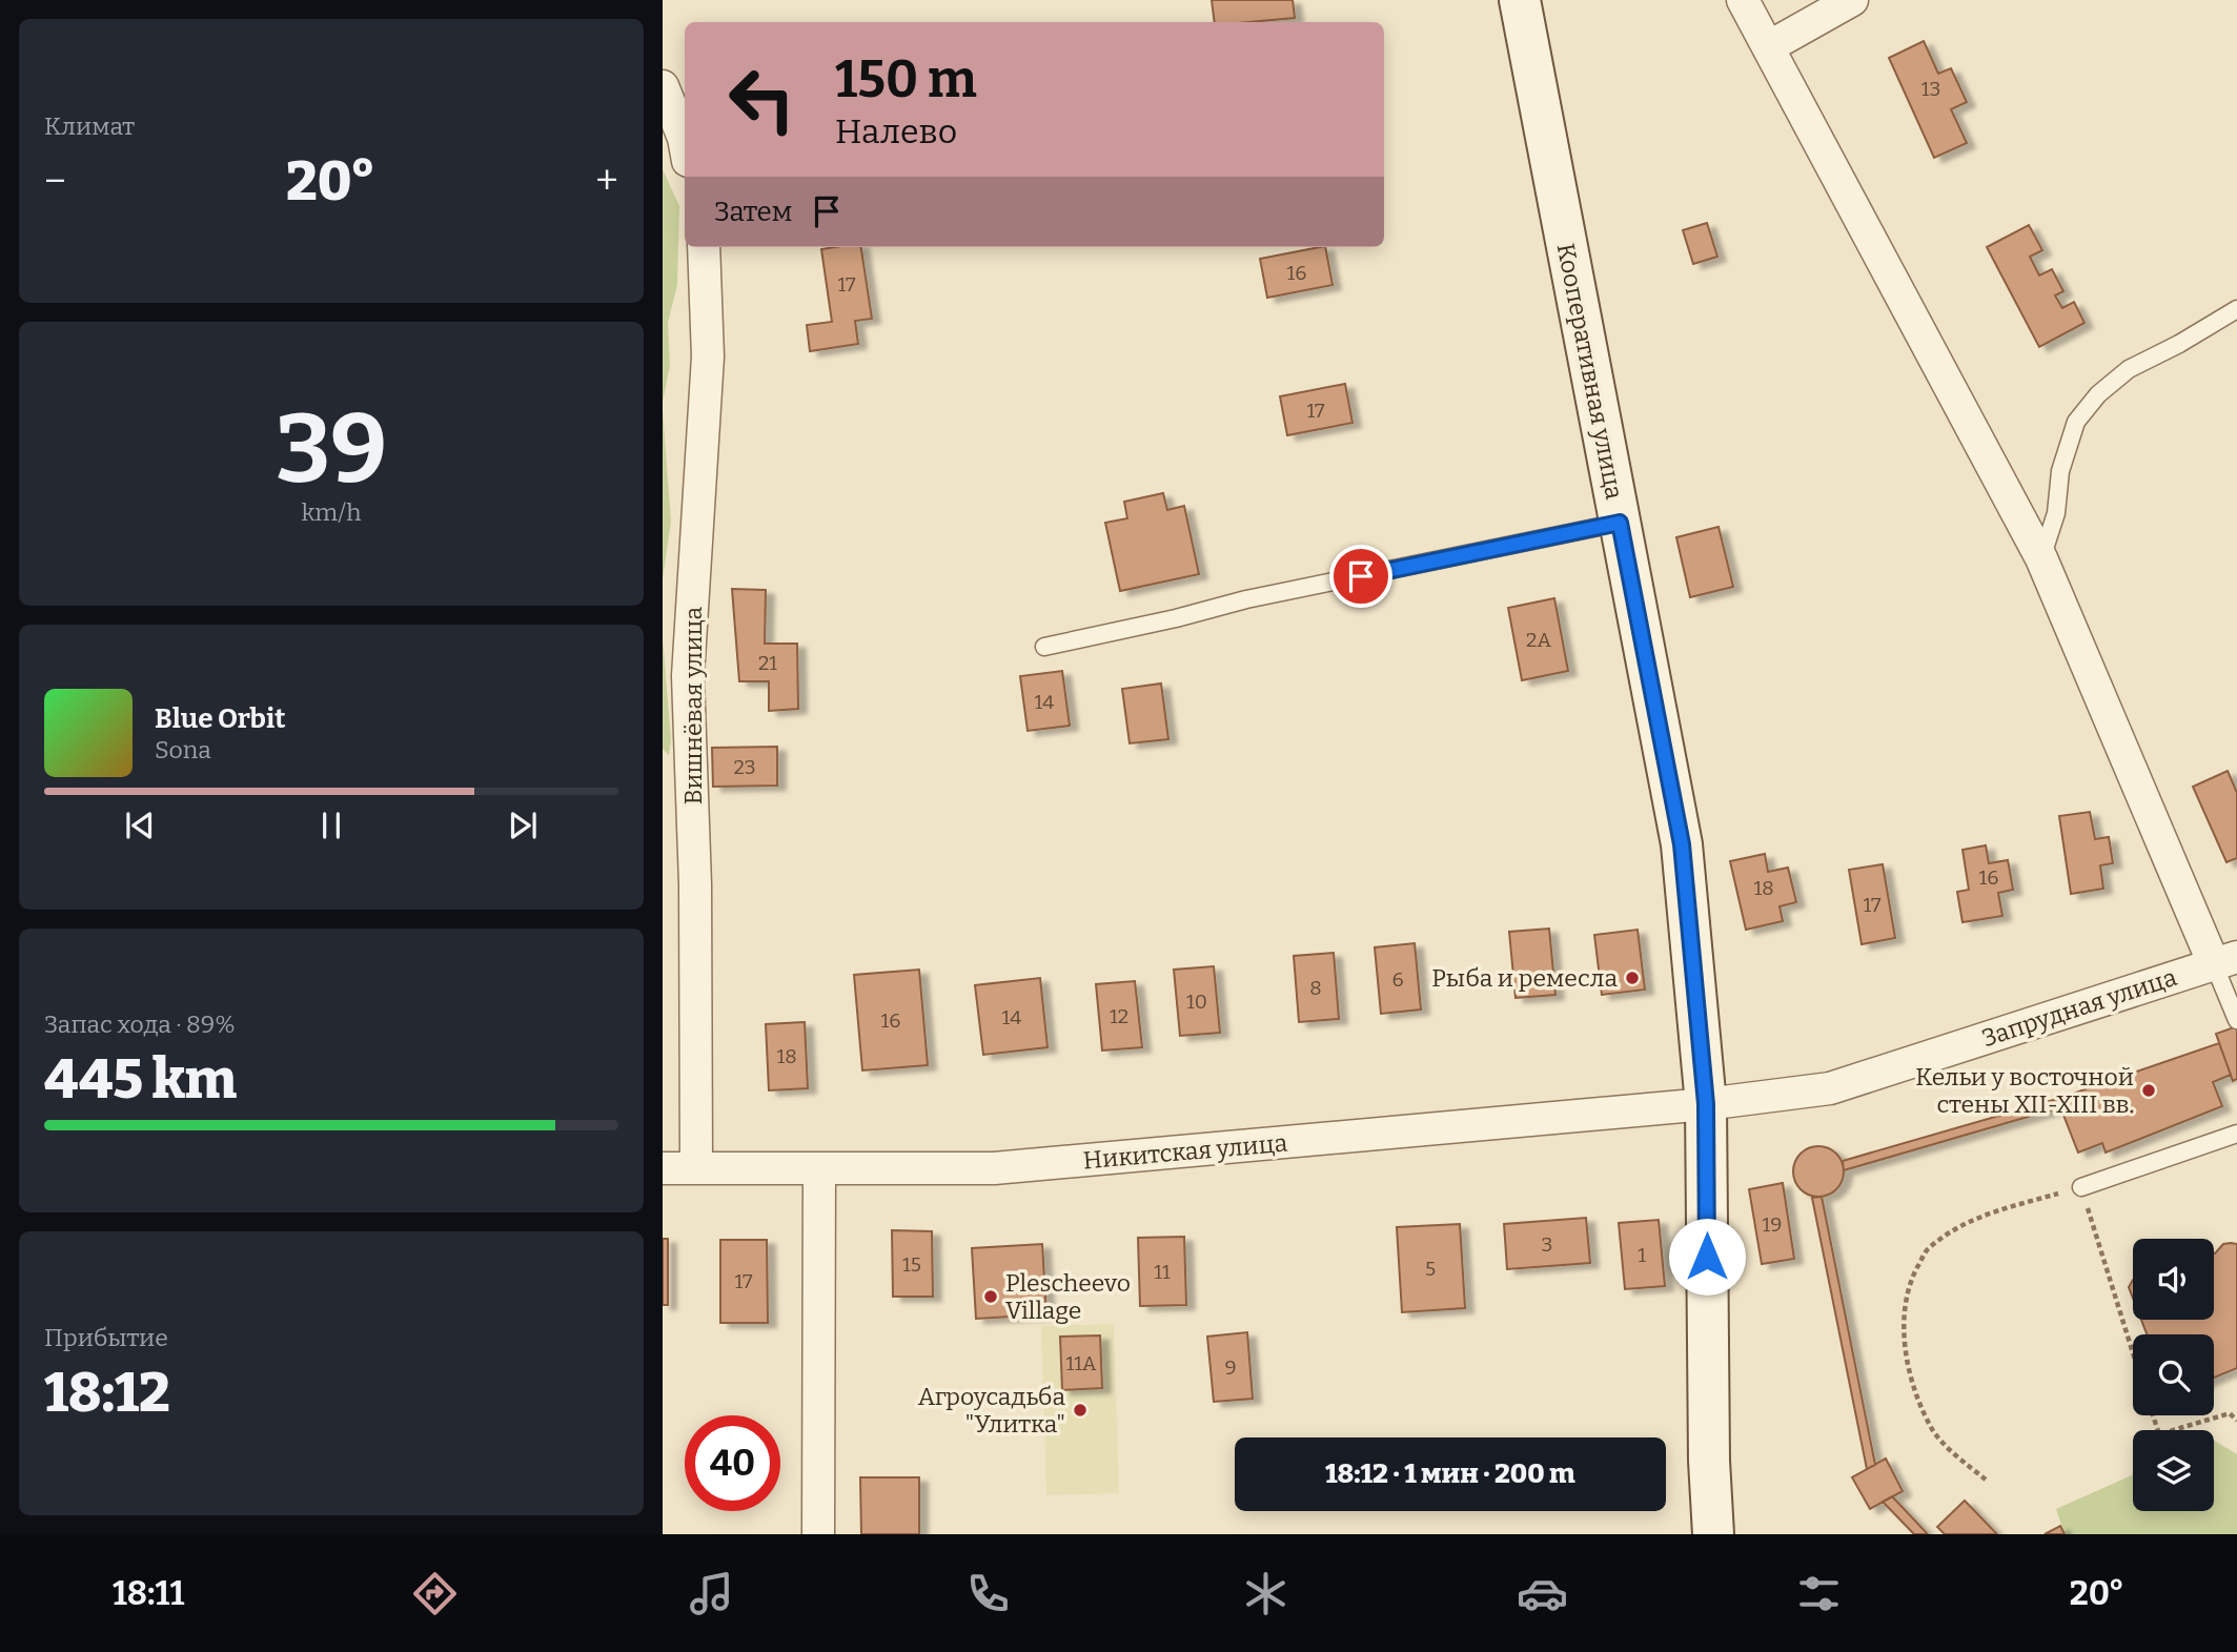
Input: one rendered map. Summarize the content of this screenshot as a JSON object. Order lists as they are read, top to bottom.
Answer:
{
  "streets": {
    "street": [
      "Кооперативная улица",
      "Вишнёвая улица",
      "Запрудная улица",
      "Никитская улица"
    ]
  },
  "crossings": [
    ["Кооперативная улица", "Запрудная улица"],
    ["Кооперативная улица", "Никитская улица"],
    ["Вишнёвая улица", "Никитская улица"],
    ["Запрудная улица", "Никитская улица"]
  ],
  "places": [
    "Рыба и ремесла",
    "Кельи у восточной стены XII-XIII вв.",
    "Plescheevo Village",
    "Агроусадьба \"Улитка\""
  ],
  "house_numbers": [
    "13",
    "16",
    "17",
    "17",
    "2А",
    "21",
    "14",
    "23",
    "16",
    "18",
    "17",
    "6",
    "8",
    "10",
    "12",
    "14",
    "16",
    "18",
    "19",
    "3",
    "1",
    "15",
    "5",
    "11",
    "17",
    "11А",
    "9"
  ],
  "page": {
    "tile": [
      "Климат",
      ["39", "km/h"],
      ["Запас хода · 89%", "445 km"],
      ["Прибытие", "18:12"]
    ],
    "turn": ["150 m", "Налево"],
    "heat": ["−", "20°", "+"],
    "then": "Затем",
    "song": ["Blue Orbit", "Sona"],
    "limit": "40",
    "trip": "18:12 · 1 мин · 200 m",
    "tabs": ["18:11", "20°"]
  }
}
